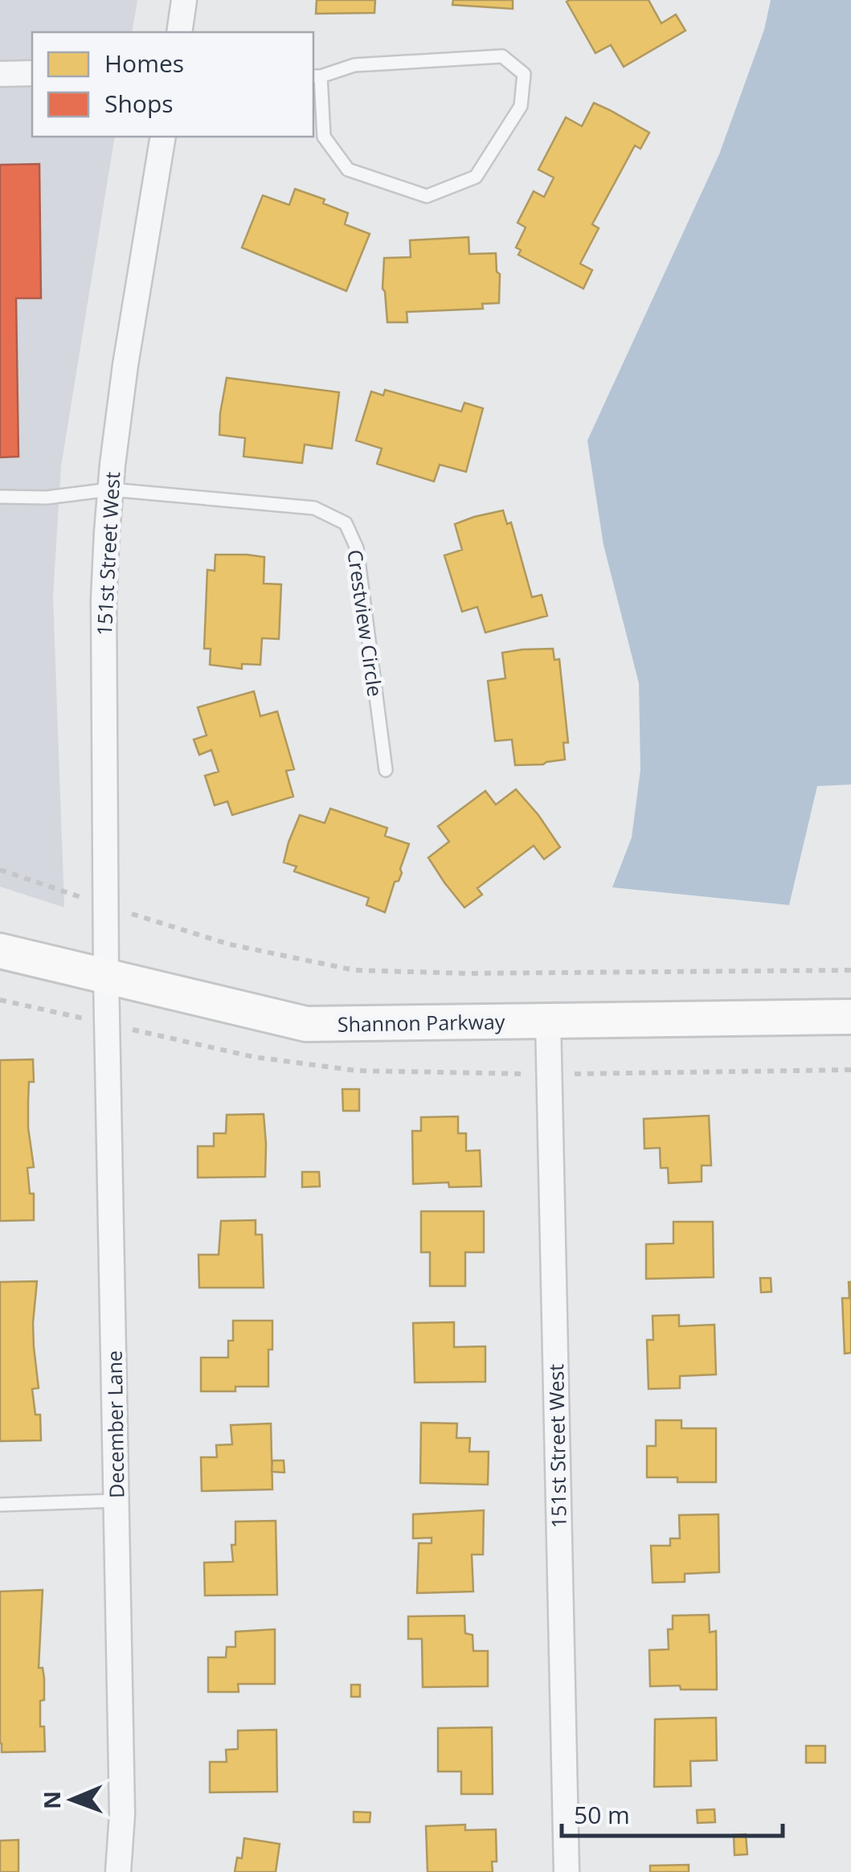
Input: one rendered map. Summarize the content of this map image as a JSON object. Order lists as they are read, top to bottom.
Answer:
{
  "streets": {
    "street": ["151st Street West", "Shannon Parkway", "December Lane"],
    "lane": ["Crestview Circle"]
  },
  "crossings": [
    ["151st Street West", "Crestview Circle"],
    ["151st Street West", "Shannon Parkway"],
    ["151st Street West", "December Lane"],
    ["Shannon Parkway", "December Lane"]
  ],
  "legend": ["Homes", "Shops"],
  "scale_bar": "50 m",
  "north": "left"
}
